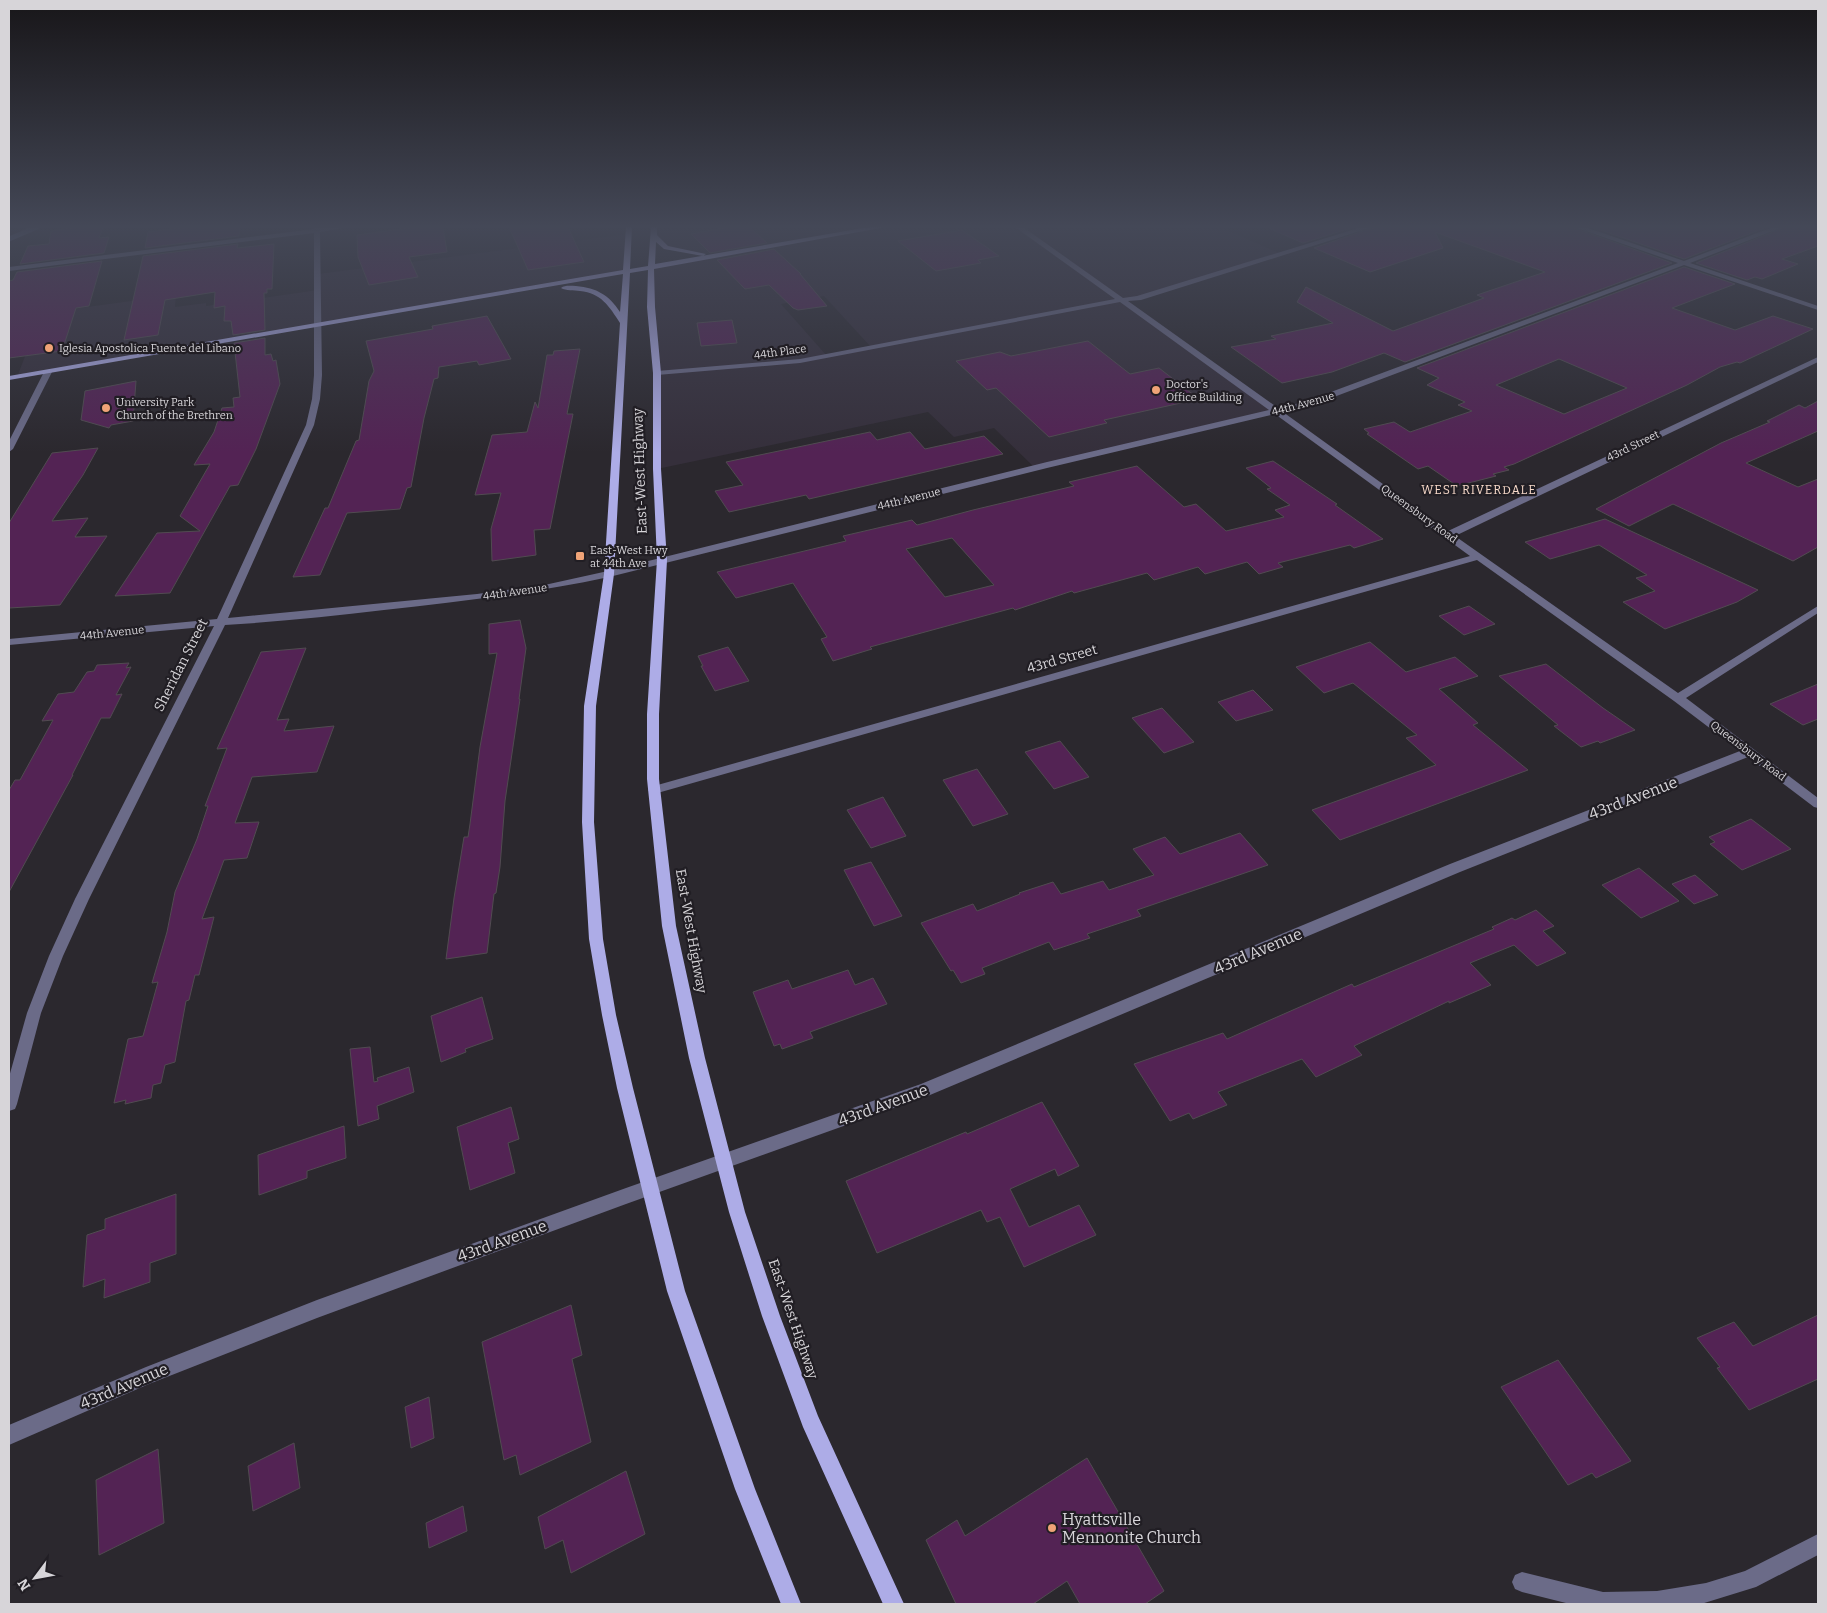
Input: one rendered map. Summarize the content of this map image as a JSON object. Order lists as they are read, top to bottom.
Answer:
{
  "streets": {
    "main road": ["East-West Highway"],
    "street": [
      "44th Place",
      "44th Avenue",
      "43rd Street",
      "Queensbury Road",
      "Sheridan Street",
      "43rd Avenue"
    ]
  },
  "crossings": [
    ["44th Place", "East-West Highway"],
    ["44th Avenue", "East-West Highway"],
    ["44th Avenue", "Queensbury Road"],
    ["44th Avenue", "Sheridan Street"],
    ["43rd Street", "East-West Highway"],
    ["43rd Street", "Queensbury Road"],
    ["East-West Highway", "43rd Avenue"],
    ["Queensbury Road", "43rd Avenue"]
  ],
  "districts": ["WEST RIVERDALE"],
  "places": {
    "other": [
      "Iglesia Apostolica Fuente del Libano",
      "Doctor's Office Building",
      "University Park Church of the Brethren",
      "Hyattsville Mennonite Church"
    ],
    "transit": ["East-West Hwy at 44th Ave"]
  },
  "north": "bottom left"
}
